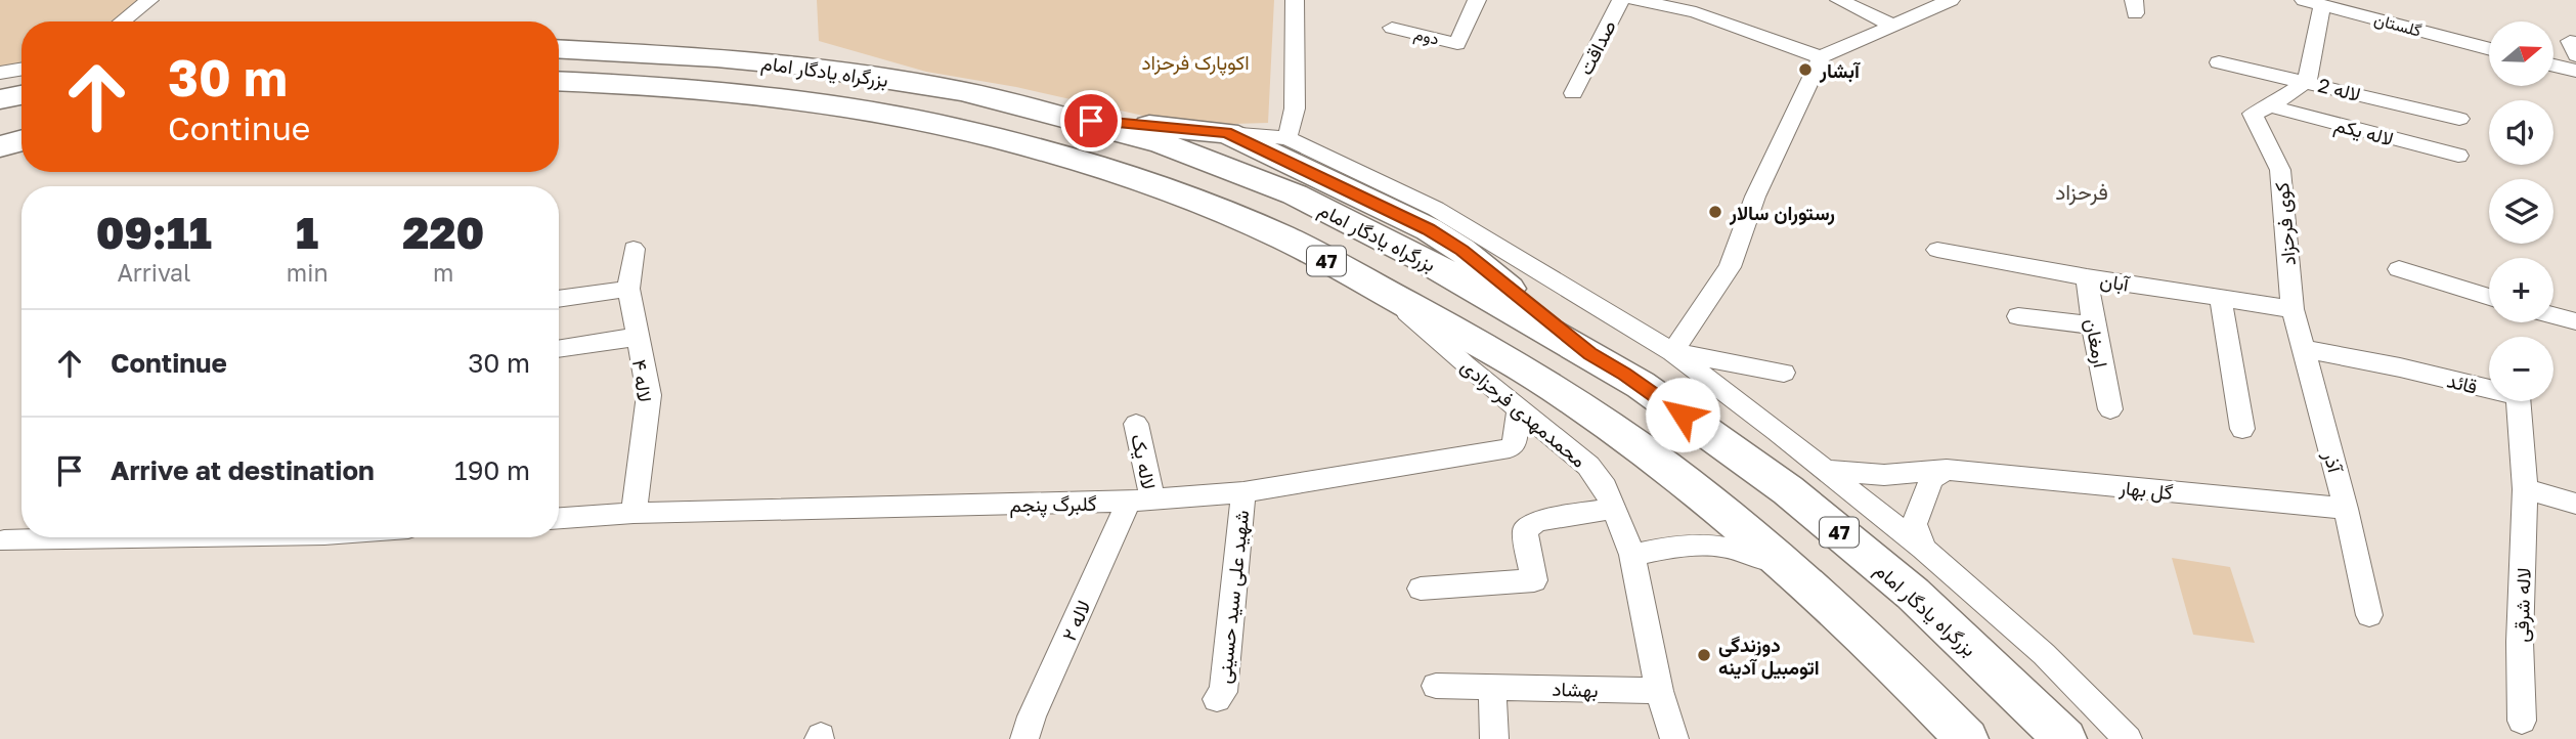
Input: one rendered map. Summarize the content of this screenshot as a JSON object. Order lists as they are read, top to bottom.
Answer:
{
  "streets": {
    "highway": ["بزرگراه یادگار امام", "47"],
    "street": [
      "گلستان",
      "دوم",
      "صداقت",
      "لاله 2",
      "لاله یکم",
      "کوی فرحزاد",
      "آبان",
      "ارمغان",
      "لاله ۴",
      "قائد",
      "محمدمهدی فرحزادی",
      "لاله یک",
      "آذر",
      "گل بهار",
      "گلبرگ پنجم",
      "شهید علی سید حسینی",
      "لاله شرقی",
      "لاله ۲",
      "بهشاد"
    ]
  },
  "crossings": [
    ["بزرگراه یادگار امام", "محمدمهدی فرحزادی"],
    ["لاله یکم", "کوی فرحزاد"],
    ["کوی فرحزاد", "آبان"],
    ["کوی فرحزاد", "آذر"],
    ["آبان", "ارمغان"],
    ["آبان", "آذر"],
    ["لاله ۴", "گلبرگ پنجم"],
    ["قائد", "آذر"],
    ["قائد", "لاله شرقی"],
    ["محمدمهدی فرحزادی", "گلبرگ پنجم"],
    ["محمدمهدی فرحزادی", "بهشاد"],
    ["لاله یک", "گلبرگ پنجم"],
    ["لاله یک", "لاله ۲"],
    ["آذر", "گل بهار"],
    ["گلبرگ پنجم", "شهید علی سید حسینی"],
    ["گلبرگ پنجم", "لاله ۲"]
  ],
  "districts": ["فرحزاد"],
  "parks": ["اکوپارک فرحزاد"],
  "places": ["آبشار", "رستوران سالار", "دوزندگی اتومبیل آدینه"],
  "north": "right",
  "page": {
    "map_buttons": ["+", "−"],
    "turn": ["30 m", "Continue"],
    "eta": [
      "09:11",
      "Arrival",
      "1",
      "min",
      "220",
      "m"
    ],
    "list": [
      {
        "name": "Continue",
        "value": "30 m"
      },
      {
        "name": "Arrive at destination",
        "value": "190 m"
      }
    ]
  }
}
